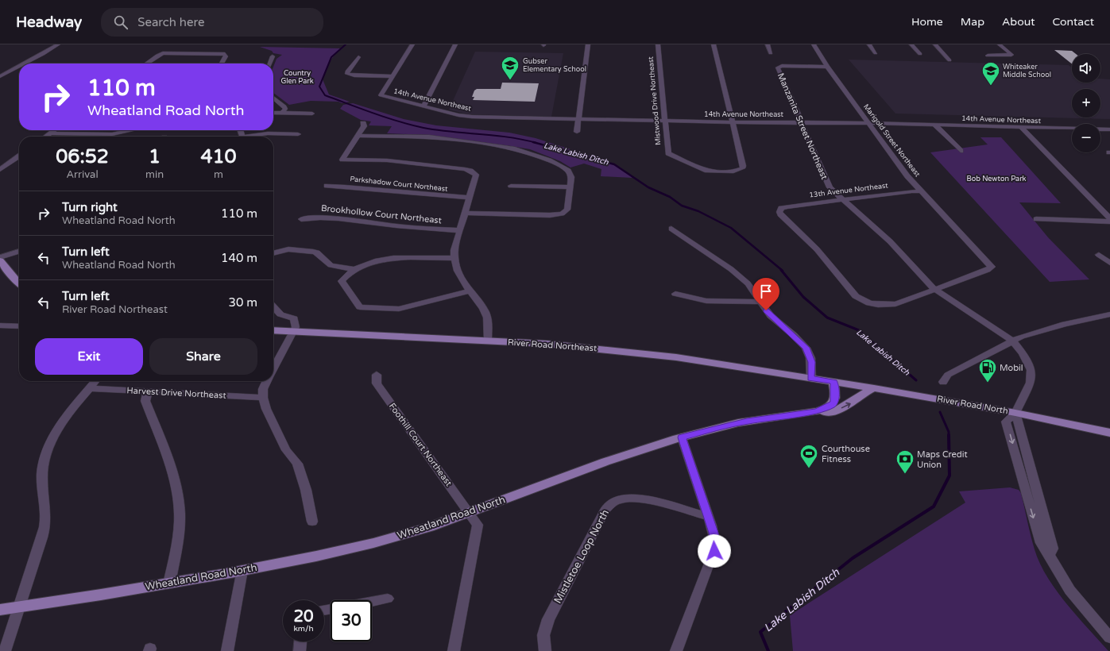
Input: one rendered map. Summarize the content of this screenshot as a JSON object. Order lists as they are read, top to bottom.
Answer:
{
  "streets": {
    "main road": ["River Road Northeast", "River Road North", "Wheatland Road North"],
    "street": [
      "14th Avenue Northeast",
      "Mistwood Drive Northeast",
      "Manzanita Street Northeast",
      "Marigold Street Northeast",
      "Parkshadow Court Northeast",
      "13th Avenue Northeast",
      "Brookhollow Court Northeast",
      "Harvest Drive Northeast",
      "Foothill Court Northeast",
      "Mistletoe Loop North"
    ]
  },
  "crossings": [
    ["14th Avenue Northeast", "Mistwood Drive Northeast"],
    ["14th Avenue Northeast", "Manzanita Street Northeast"],
    ["14th Avenue Northeast", "Marigold Street Northeast"],
    ["Manzanita Street Northeast", "Marigold Street Northeast"],
    ["Manzanita Street Northeast", "13th Avenue Northeast"],
    ["Manzanita Street Northeast", "River Road North"],
    ["Marigold Street Northeast", "13th Avenue Northeast"],
    ["River Road Northeast", "River Road North"],
    ["River Road Northeast", "Wheatland Road North"],
    ["River Road North", "Wheatland Road North"],
    ["Foothill Court Northeast", "Wheatland Road North"]
  ],
  "water": ["Lake Labish Ditch"],
  "parks": ["Country Glen Park", "Bob Newton Park"],
  "places": {
    "school or university": ["Gubser Elementary School", "Whiteaker Middle School"],
    "fuel station": ["Mobil"],
    "sports": ["Courthouse Fitness"],
    "bank": ["Maps Credit Union"]
  },
  "page": {
    "header": "Headway",
    "search": "Search here",
    "nav": [
      "Home",
      "Map",
      "About",
      "Contact"
    ],
    "map_buttons": ["+", "−"],
    "turn": ["110 m", "Wheatland Road North"],
    "eta": [
      "06:52",
      "Arrival",
      "1",
      "min",
      "410",
      "m"
    ],
    "list": [
      {
        "name": "Turn right",
        "note": "Wheatland Road North",
        "value": "110 m"
      },
      {
        "name": "Turn left",
        "note": "Wheatland Road North",
        "value": "140 m"
      },
      {
        "name": "Turn left",
        "note": "River Road Northeast",
        "value": "30 m"
      }
    ],
    "buttons": ["Exit", "Share"],
    "speed": "20 km/h",
    "limit": "30"
  }
}
